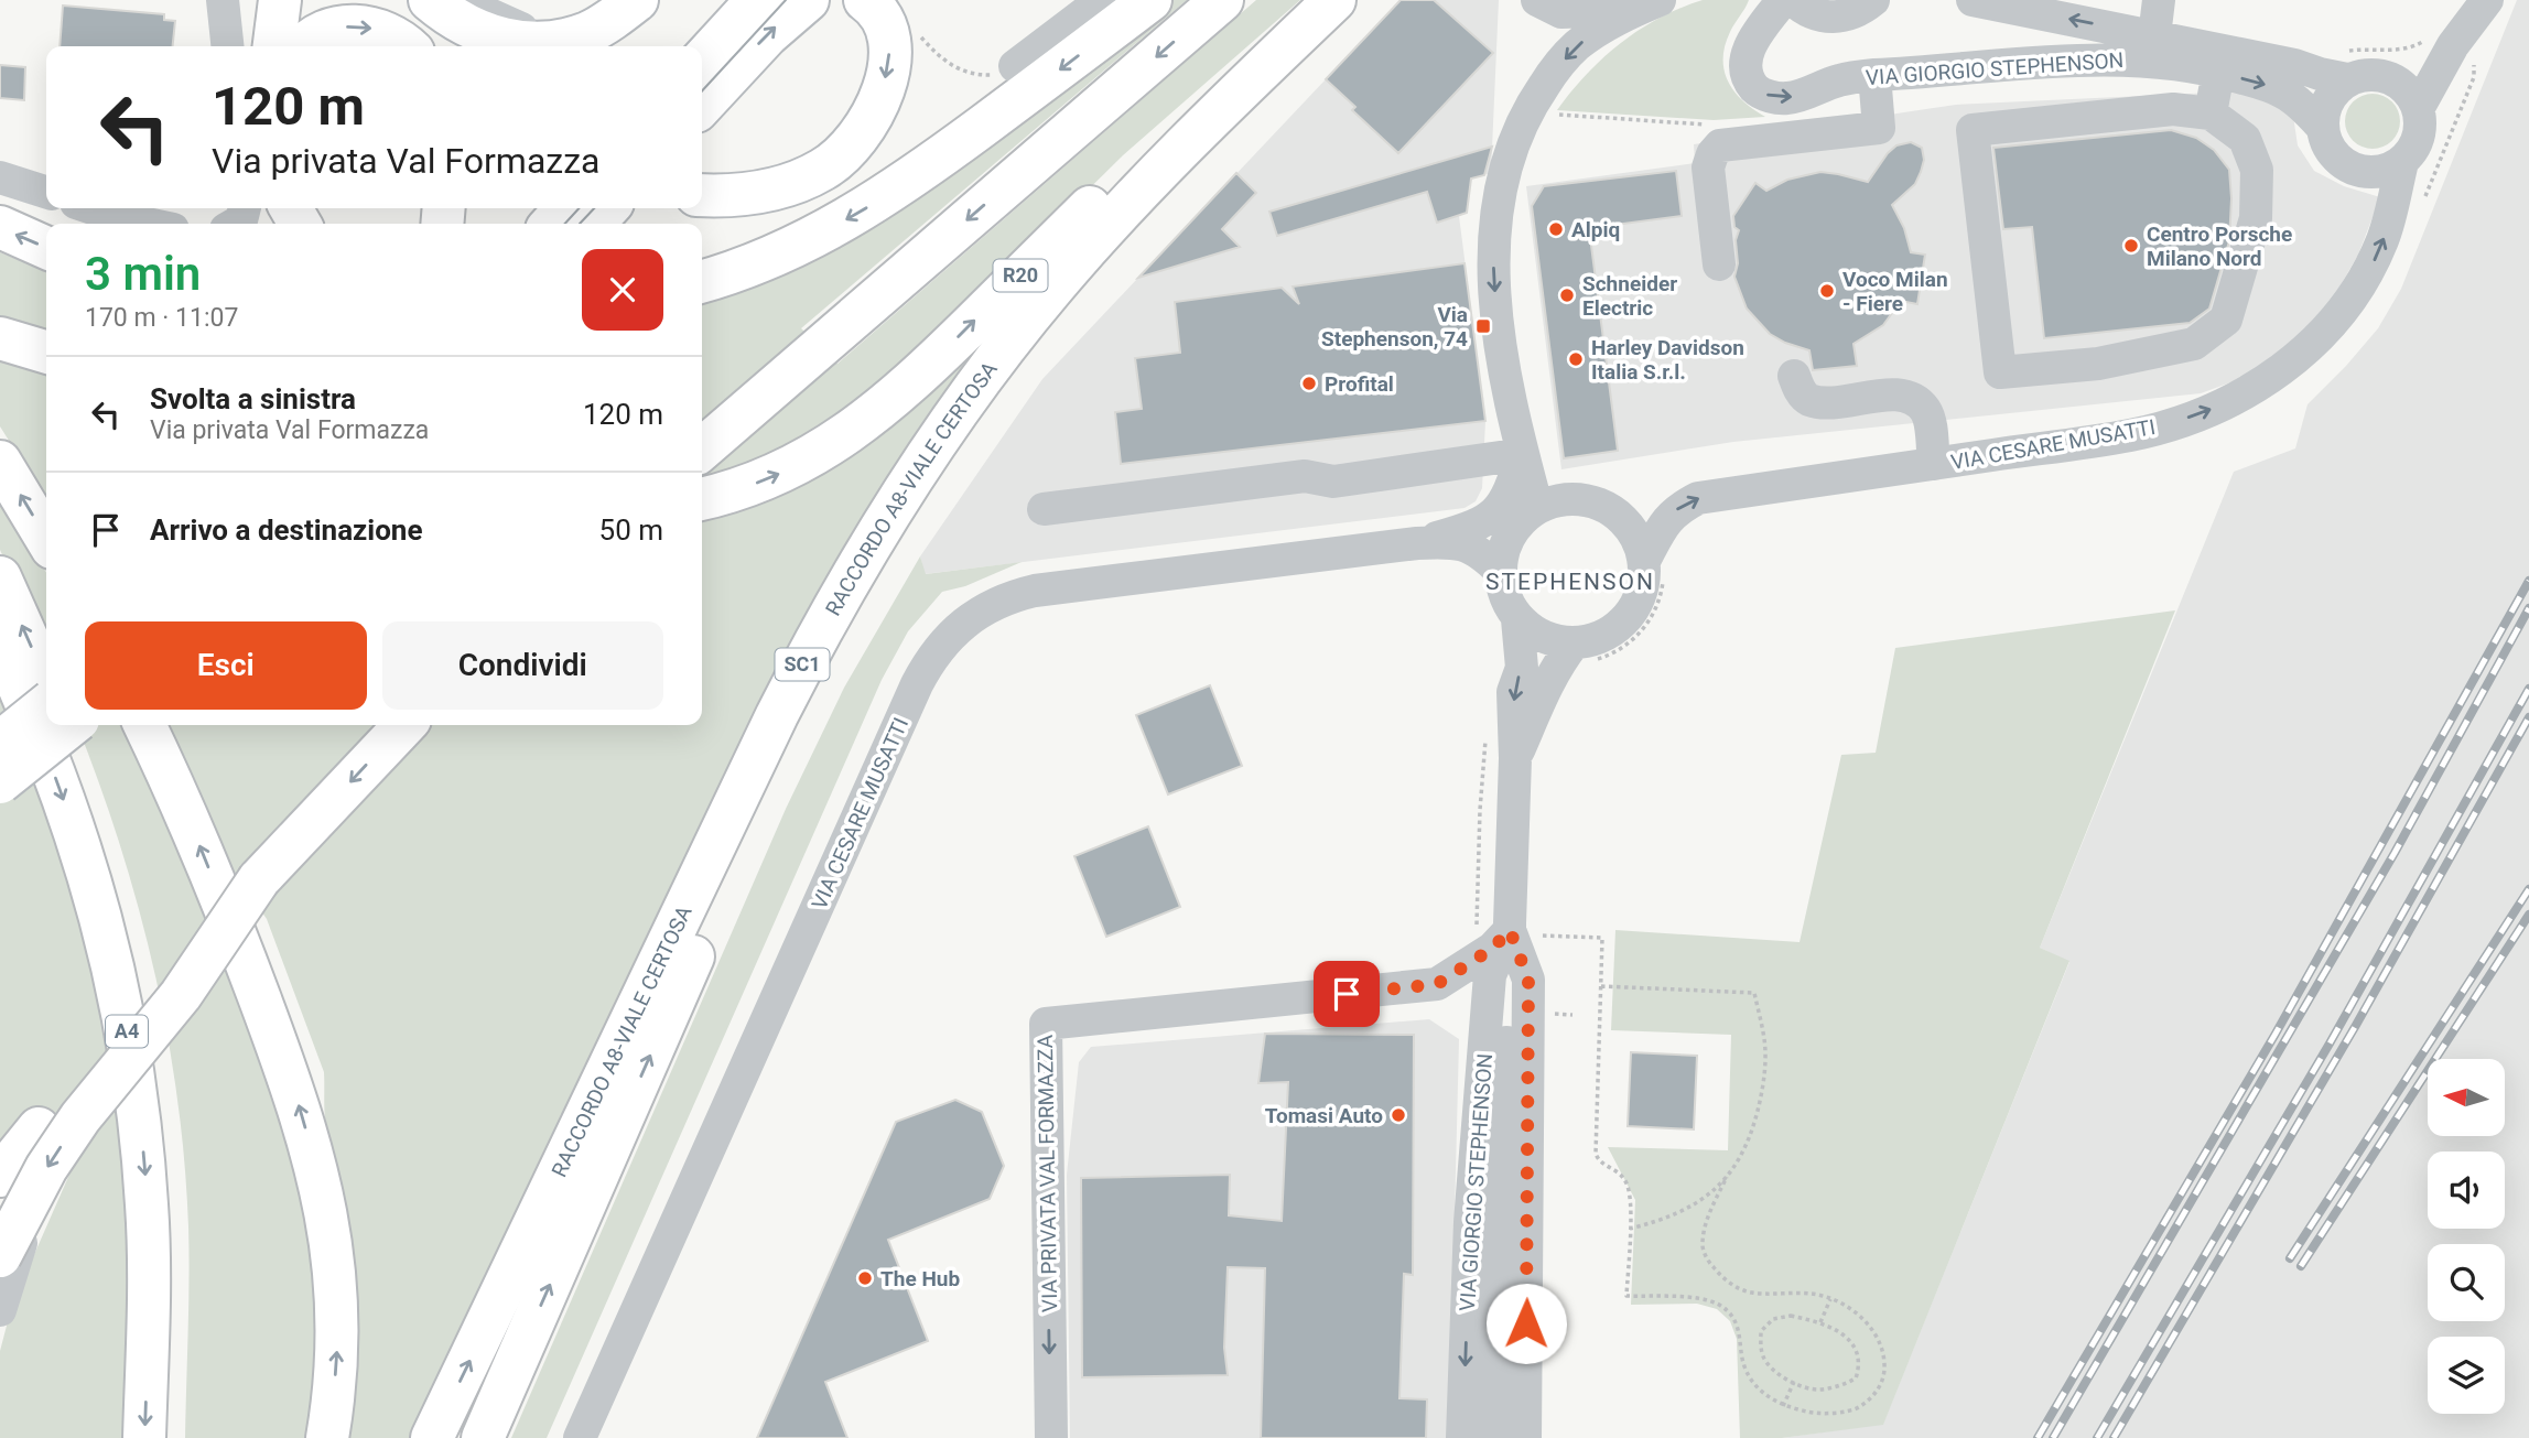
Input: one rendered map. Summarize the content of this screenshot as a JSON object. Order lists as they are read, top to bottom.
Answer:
{
  "streets": {
    "main road": [
      "R20",
      "RACCORDO A8-VIALE CERTOSA",
      "SC1",
      "A4"
    ],
    "street": ["VIA GIORGIO STEPHENSON", "VIA CESARE MUSATTI", "VIA PRIVATA VAL FORMAZZA"]
  },
  "crossings": [
    ["VIA GIORGIO STEPHENSON", "VIA CESARE MUSATTI"],
    ["VIA GIORGIO STEPHENSON", "VIA PRIVATA VAL FORMAZZA"]
  ],
  "districts": ["STEPHENSON"],
  "places": {
    "other": [
      "Alpiq",
      "Centro Porsche Milano Nord",
      "Voco Milan - Fiere",
      "Schneider Electric",
      "Harley Davidson Italia S.r.l.",
      "Profital",
      "Tomasi Auto",
      "The Hub"
    ],
    "transit": ["Via Stephenson, 74"]
  },
  "north": "left",
  "page": {
    "turn": ["120 m", "Via privata Val Formazza"],
    "heading": ["3 min", "170 m · 11:07"],
    "list": [
      {
        "name": "Svolta a sinistra",
        "note": "Via privata Val Formazza",
        "value": "120 m"
      },
      {
        "name": "Arrivo a destinazione",
        "value": "50 m"
      }
    ],
    "buttons": ["Esci", "Condividi"]
  }
}
